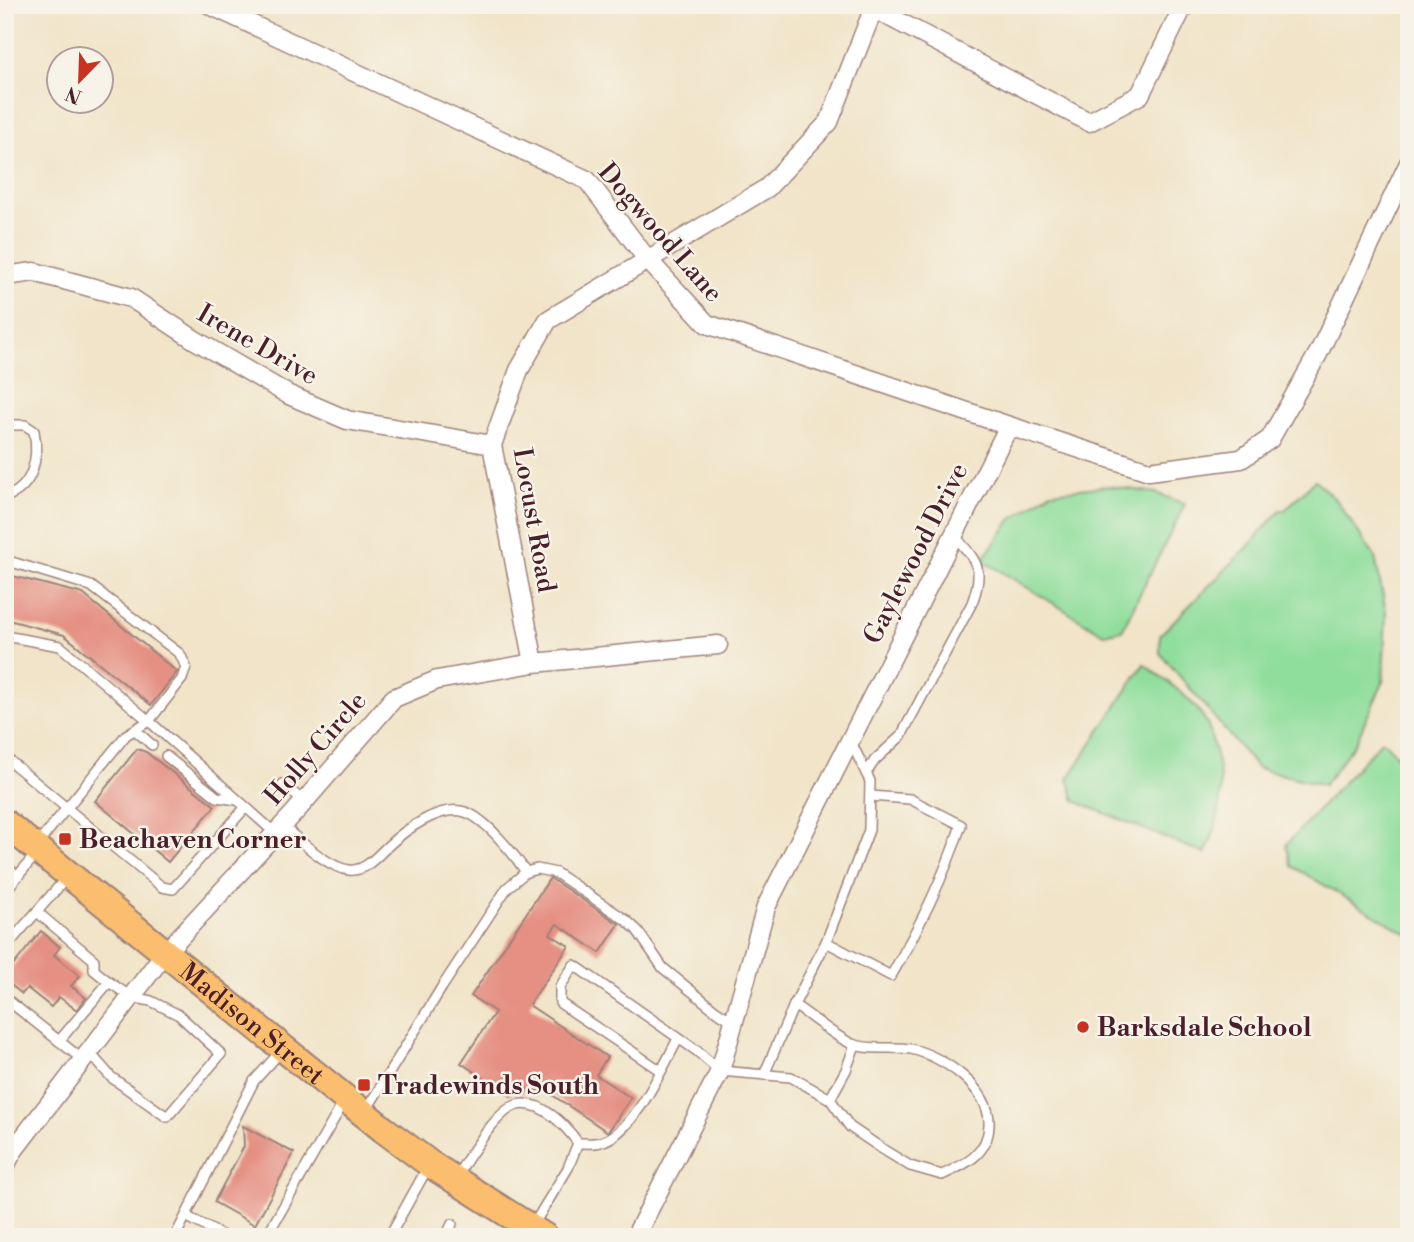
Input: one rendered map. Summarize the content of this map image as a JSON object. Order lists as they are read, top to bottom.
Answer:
{
  "streets": {
    "main road": ["Madison Street"],
    "street": [
      "Dogwood Lane",
      "Irene Drive",
      "Locust Road",
      "Gaylewood Drive",
      "Holly Circle"
    ]
  },
  "crossings": [
    ["Dogwood Lane", "Locust Road"],
    ["Dogwood Lane", "Gaylewood Drive"],
    ["Irene Drive", "Locust Road"],
    ["Locust Road", "Holly Circle"],
    ["Holly Circle", "Madison Street"]
  ],
  "places": {
    "transit": ["Beachaven Corner", "Tradewinds South"],
    "other": ["Barksdale School"]
  },
  "north": "bottom left"
}
